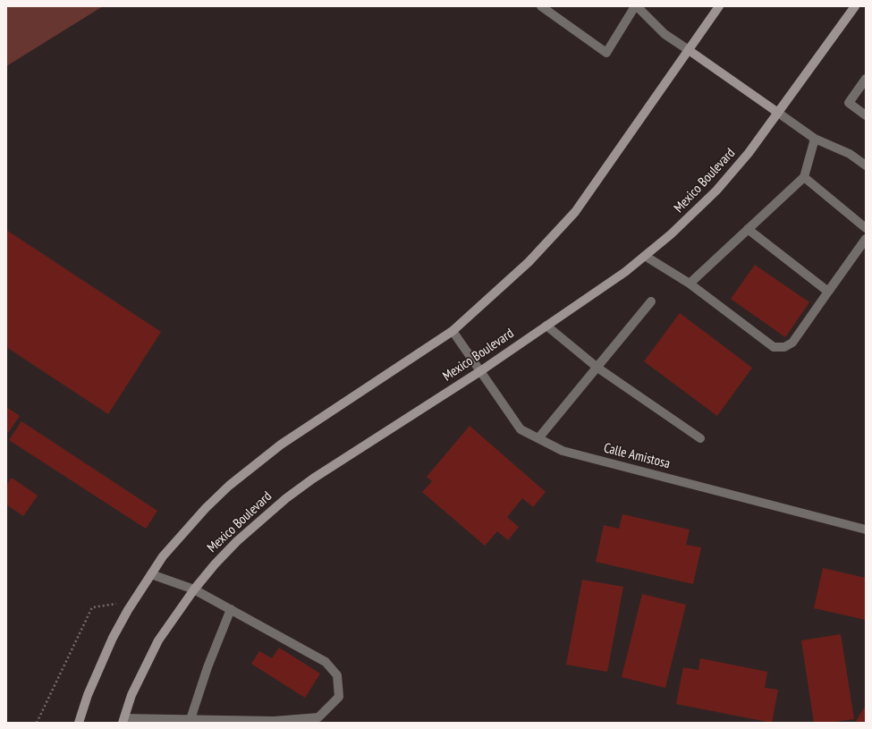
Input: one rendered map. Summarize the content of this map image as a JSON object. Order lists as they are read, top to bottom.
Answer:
{
  "streets": {
    "main road": ["Mexico Boulevard"],
    "street": ["Calle Amistosa"]
  },
  "crossings": [
    ["Mexico Boulevard", "Calle Amistosa"]
  ]
}
